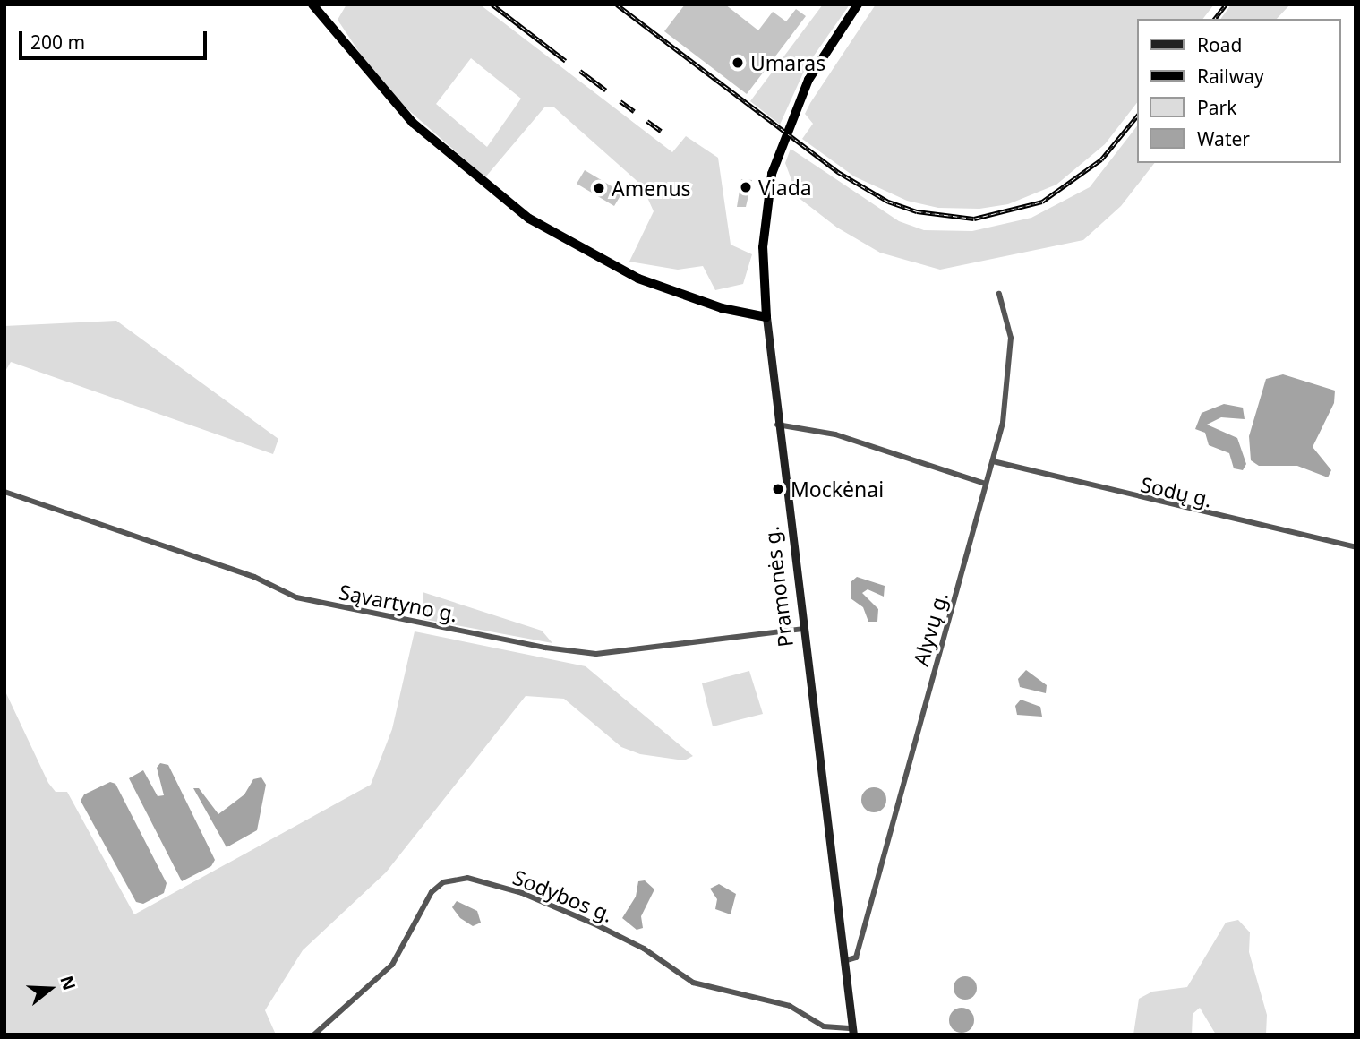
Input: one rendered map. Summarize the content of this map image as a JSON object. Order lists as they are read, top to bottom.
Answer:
{
  "streets": {
    "highway": ["Pramonės g."],
    "street": [
      "Sodų g.",
      "Sąvartyno g.",
      "Alyvų g.",
      "Sodybos g."
    ]
  },
  "crossings": [
    ["Sodų g.", "Alyvų g."],
    ["Pramonės g.", "Sąvartyno g."],
    ["Pramonės g.", "Alyvų g."],
    ["Pramonės g.", "Sodybos g."]
  ],
  "places": [
    "Umaras",
    "Viada",
    "Amenus",
    "Mockėnai"
  ],
  "legend": [
    "Road",
    "Railway",
    "Park",
    "Water"
  ],
  "scale_bar": "200 m",
  "north": "right"
}
